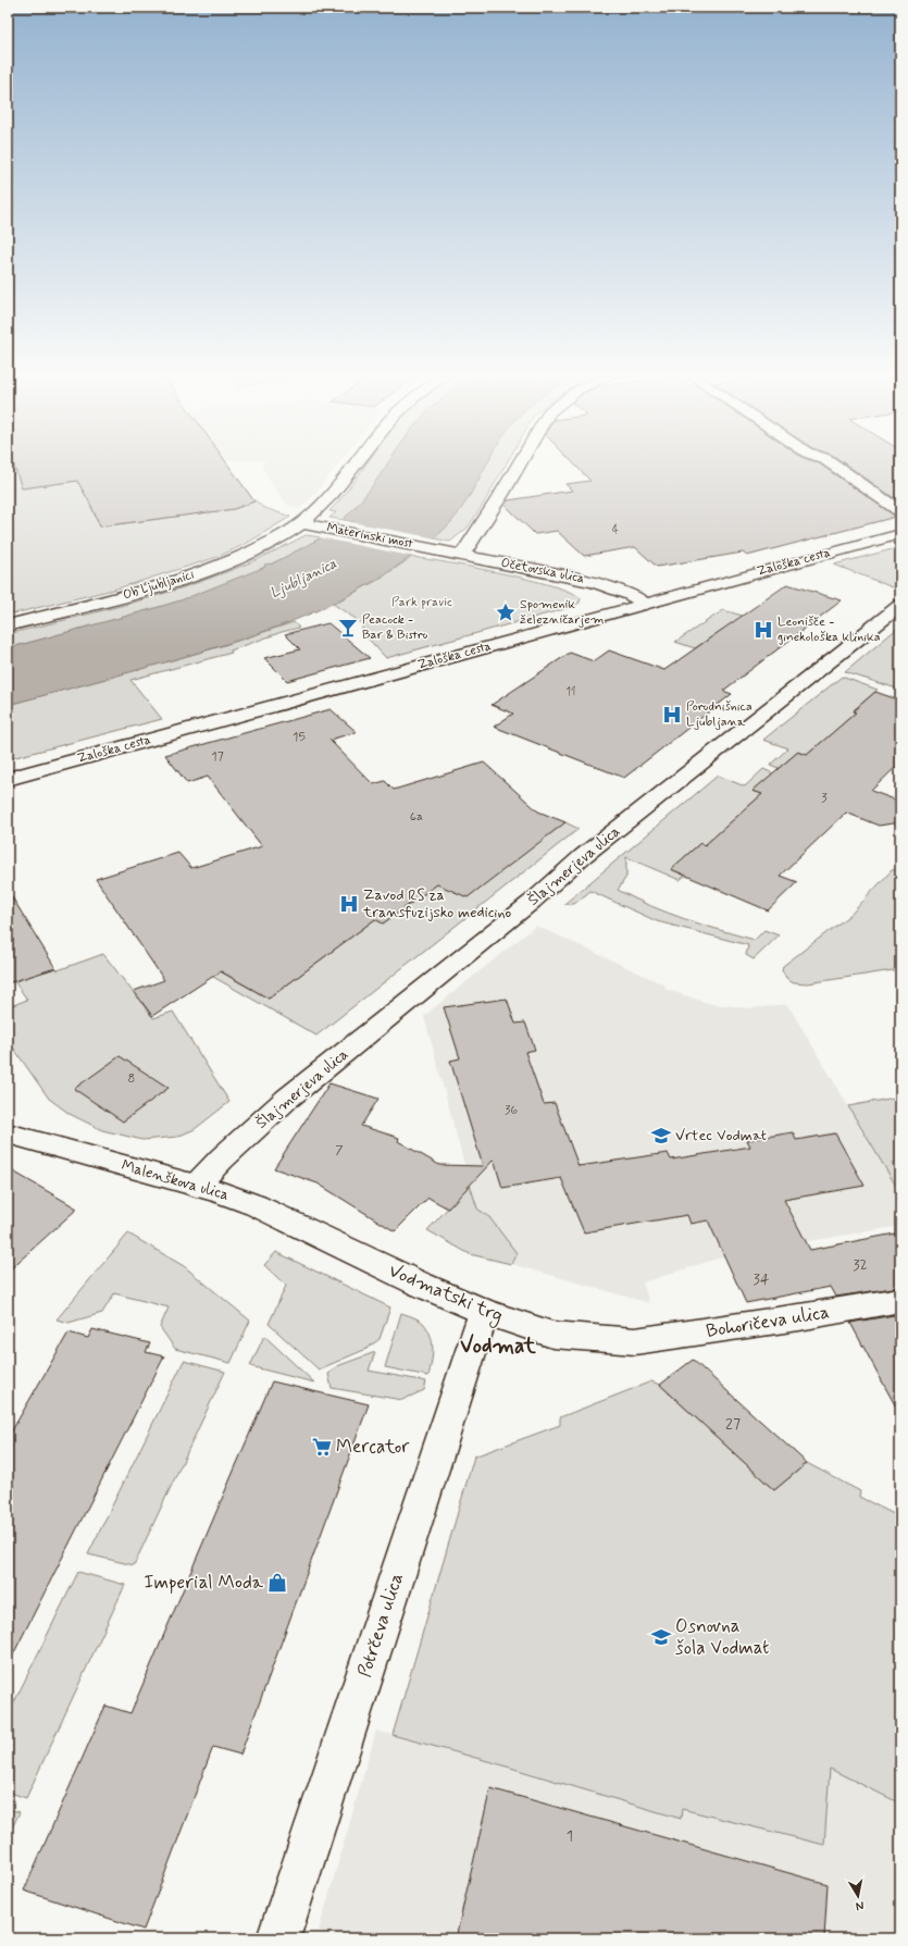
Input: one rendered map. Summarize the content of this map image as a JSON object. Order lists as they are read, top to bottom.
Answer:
{
  "streets": {
    "street": [
      "Materinski most",
      "Zaloška cesta",
      "Očetovska ulica",
      "Ob Ljubljanici",
      "Šlajmerjeva ulica",
      "Malenškova ulica",
      "Vodmatski trg",
      "Bohoričeva ulica",
      "Potrčeva ulica"
    ]
  },
  "crossings": [
    ["Materinski most", "Očetovska ulica"],
    ["Materinski most", "Ob Ljubljanici"],
    ["Zaloška cesta", "Očetovska ulica"],
    ["Šlajmerjeva ulica", "Malenškova ulica"],
    ["Malenškova ulica", "Vodmatski trg"],
    ["Vodmatski trg", "Bohoričeva ulica"],
    ["Vodmatski trg", "Potrčeva ulica"]
  ],
  "districts": ["Vodmat"],
  "water": ["Ljubljanica"],
  "parks": ["Park pravic"],
  "places": {
    "place": ["Spomenik železničarjem"],
    "bar": ["Peacock - Bar & Bistro"],
    "hospital": ["Leonišče - ginekološka klinika", "Porodnišnica Ljubljana", "Zavod RS za transfuzijsko medicino"],
    "school or university": ["Vrtec Vodmat", "Osnovna šola Vodmat"],
    "supermarket": ["Mercator"],
    "shop": ["Imperial Moda"]
  },
  "house_numbers": [
    "4",
    "11",
    "15",
    "17",
    "3",
    "6a",
    "8",
    "36",
    "7",
    "32",
    "34",
    "27",
    "1"
  ],
  "north": "bottom"
}
